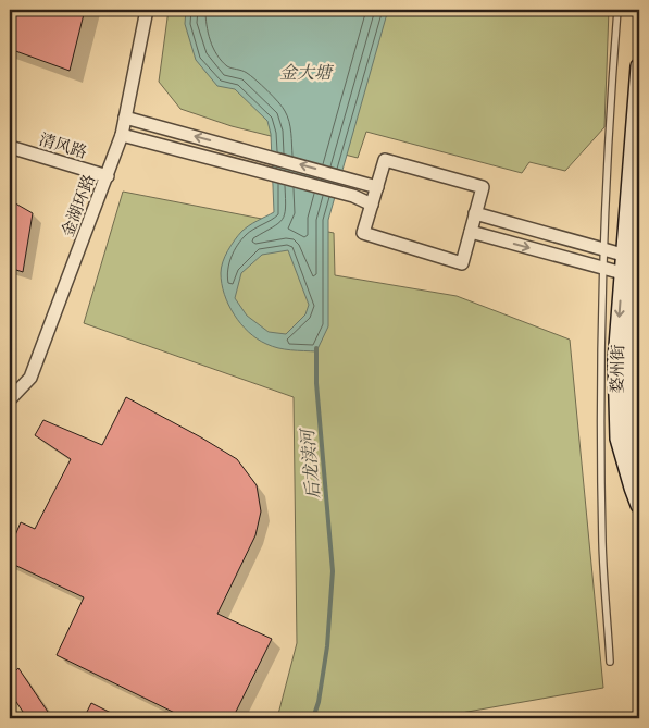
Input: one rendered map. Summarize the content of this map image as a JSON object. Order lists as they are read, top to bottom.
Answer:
{
  "streets": {
    "main road": ["婺州街"],
    "street": ["清风路", "金湖环路"]
  },
  "crossings": [
    ["清风路", "金湖环路"]
  ],
  "water": ["金大塘", "后龙渎河"]
}
